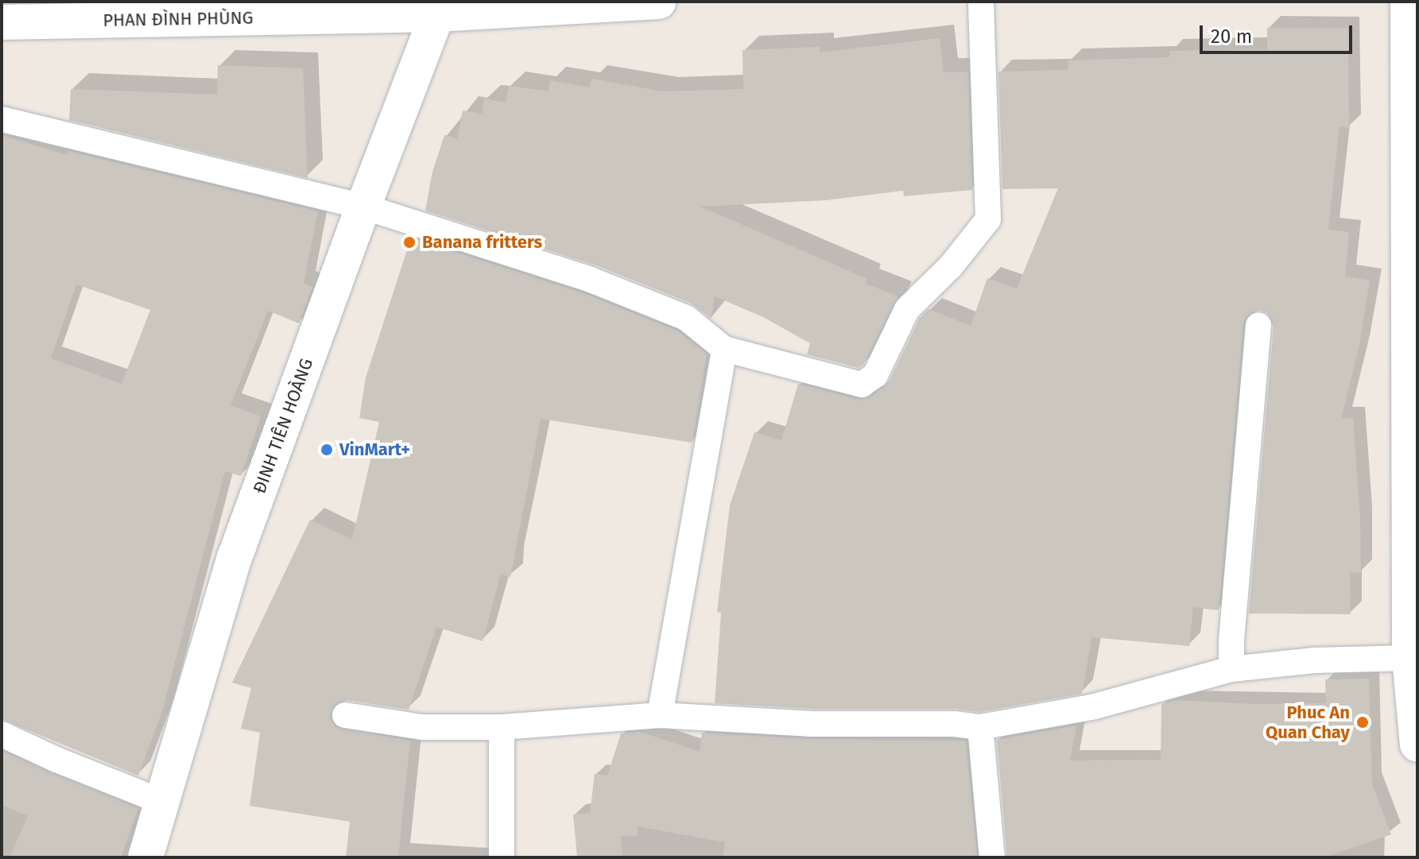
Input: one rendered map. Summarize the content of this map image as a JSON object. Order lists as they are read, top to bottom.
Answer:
{
  "streets": {
    "street": ["PHAN ĐÌNH PHÙNG", "ĐINH TIÊN HOÀNG"]
  },
  "crossings": [
    ["PHAN ĐÌNH PHÙNG", "ĐINH TIÊN HOÀNG"]
  ],
  "places": ["Banana fritters", "VinMart+", "Phuc An Quan Chay"],
  "scale_bar": "20 m"
}
